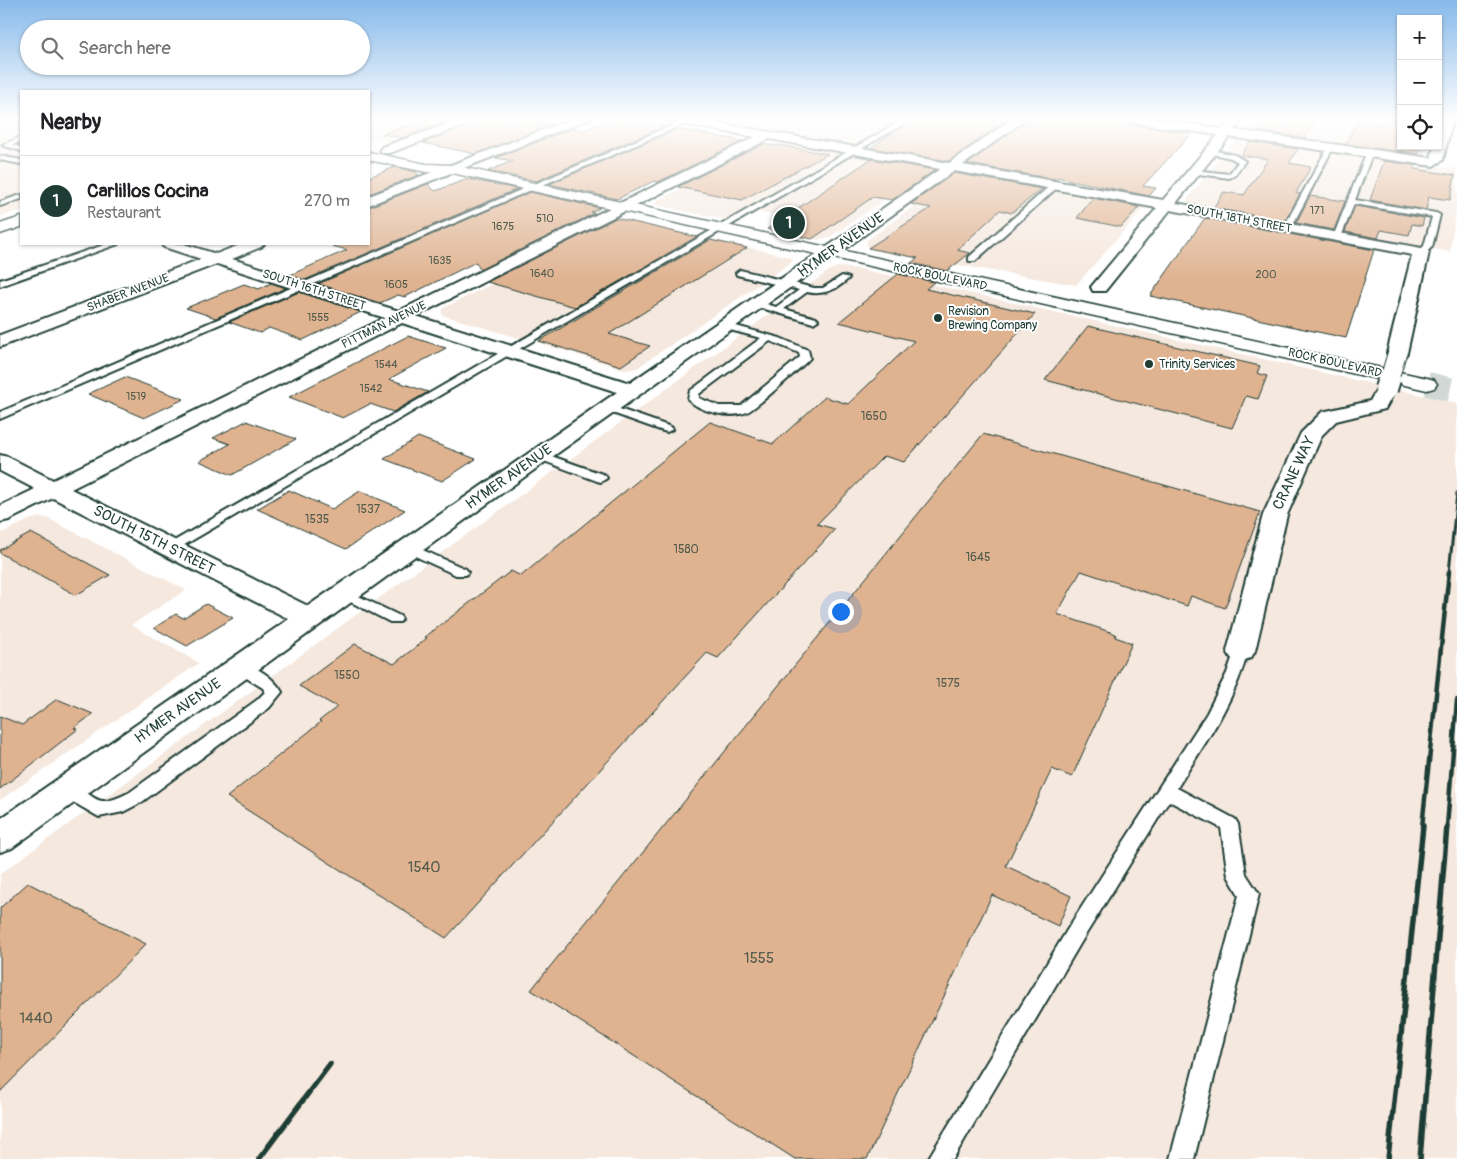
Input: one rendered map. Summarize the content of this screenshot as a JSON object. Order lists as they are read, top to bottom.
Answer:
{
  "streets": {
    "main road": ["ROCK BOULEVARD"],
    "street": [
      "SOUTH 18TH STREET",
      "HYMER AVENUE",
      "SOUTH 16TH STREET",
      "SHABER AVENUE",
      "PITTMAN AVENUE",
      "CRANE WAY",
      "SOUTH 15TH STREET"
    ]
  },
  "crossings": [
    ["SOUTH 18TH STREET", "CRANE WAY"],
    ["HYMER AVENUE", "ROCK BOULEVARD"],
    ["HYMER AVENUE", "SOUTH 16TH STREET"],
    ["HYMER AVENUE", "SOUTH 15TH STREET"],
    ["ROCK BOULEVARD", "PITTMAN AVENUE"],
    ["SOUTH 16TH STREET", "SHABER AVENUE"],
    ["SOUTH 16TH STREET", "PITTMAN AVENUE"],
    ["PITTMAN AVENUE", "SOUTH 15TH STREET"]
  ],
  "places": ["Revision Brewing Company", "Trinity Services"],
  "house_numbers": [
    "171",
    "510",
    "1675",
    "1635",
    "1640",
    "200",
    "1605",
    "1555",
    "1544",
    "1542",
    "1519",
    "1650",
    "1537",
    "1535",
    "1580",
    "1645",
    "1550",
    "1575",
    "1540",
    "1555",
    "1440"
  ],
  "page": {
    "map_buttons": ["+", "−"],
    "search": "Search here",
    "heading": "Nearby",
    "list": [
      {
        "mark": "1",
        "name": "Carlillos Cocina",
        "note": "Restaurant",
        "value": "270 m"
      }
    ],
    "pins": "1"
  }
}
